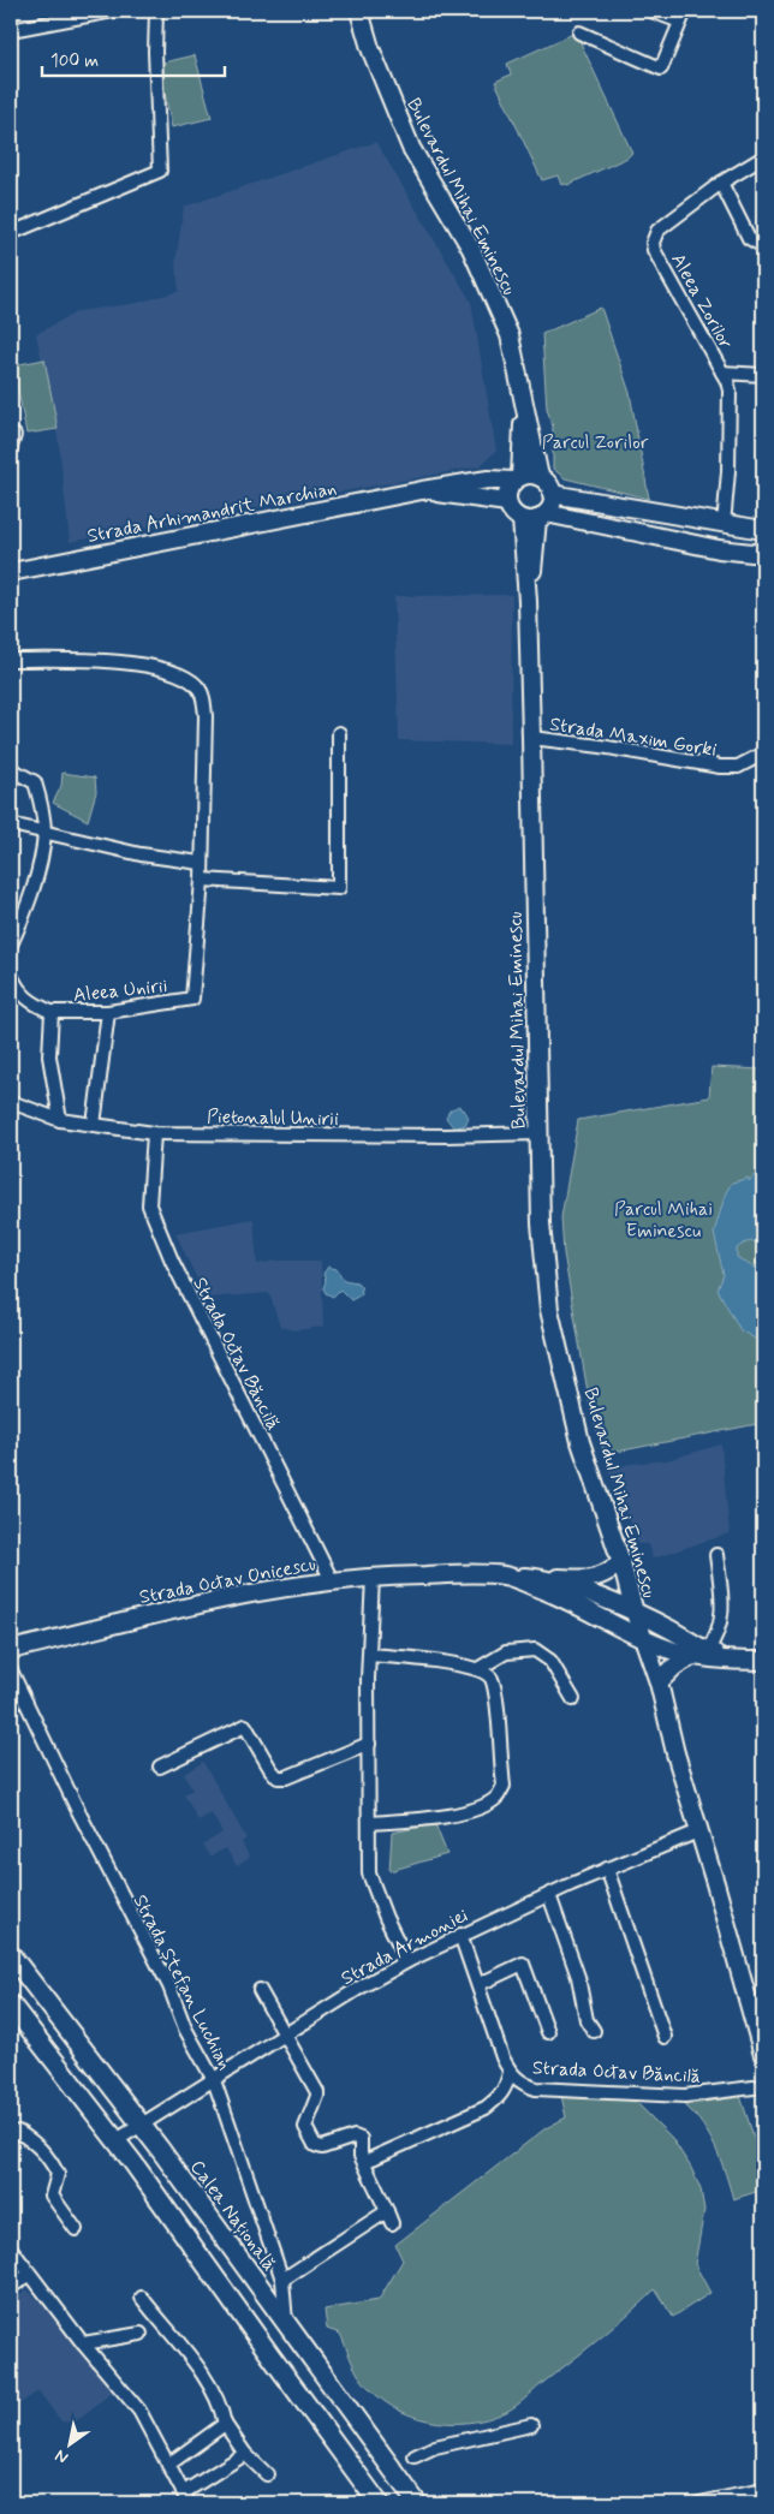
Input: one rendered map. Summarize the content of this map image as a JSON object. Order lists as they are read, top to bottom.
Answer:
{
  "streets": {
    "main road": [
      "Bulevardul Mihai Eminescu",
      "Strada Arhimandrit Marchian",
      "Strada Octav Onicescu",
      "Calea Națională"
    ],
    "street": [
      "Aleea Zorilor",
      "Strada Maxim Gorki",
      "Aleea Unirii",
      "Pietonalul Unirii",
      "Strada Octav Băncilă",
      "Strada Armoniei",
      "Strada Ștefan Luchian"
    ]
  },
  "crossings": [
    ["Bulevardul Mihai Eminescu", "Strada Arhimandrit Marchian"],
    ["Bulevardul Mihai Eminescu", "Strada Maxim Gorki"],
    ["Bulevardul Mihai Eminescu", "Pietonalul Unirii"],
    ["Bulevardul Mihai Eminescu", "Strada Octav Onicescu"],
    ["Bulevardul Mihai Eminescu", "Strada Armoniei"],
    ["Aleea Unirii", "Pietonalul Unirii"],
    ["Pietonalul Unirii", "Strada Octav Băncilă"],
    ["Strada Octav Băncilă", "Strada Octav Onicescu"],
    ["Strada Octav Băncilă", "Strada Armoniei"],
    ["Strada Armoniei", "Strada Ștefan Luchian"],
    ["Strada Armoniei", "Calea Națională"],
    ["Strada Ștefan Luchian", "Calea Națională"]
  ],
  "parks": ["Parcul Zorilor", "Parcul Mihai Eminescu"],
  "scale_bar": "100 m",
  "north": "bottom left"
}
